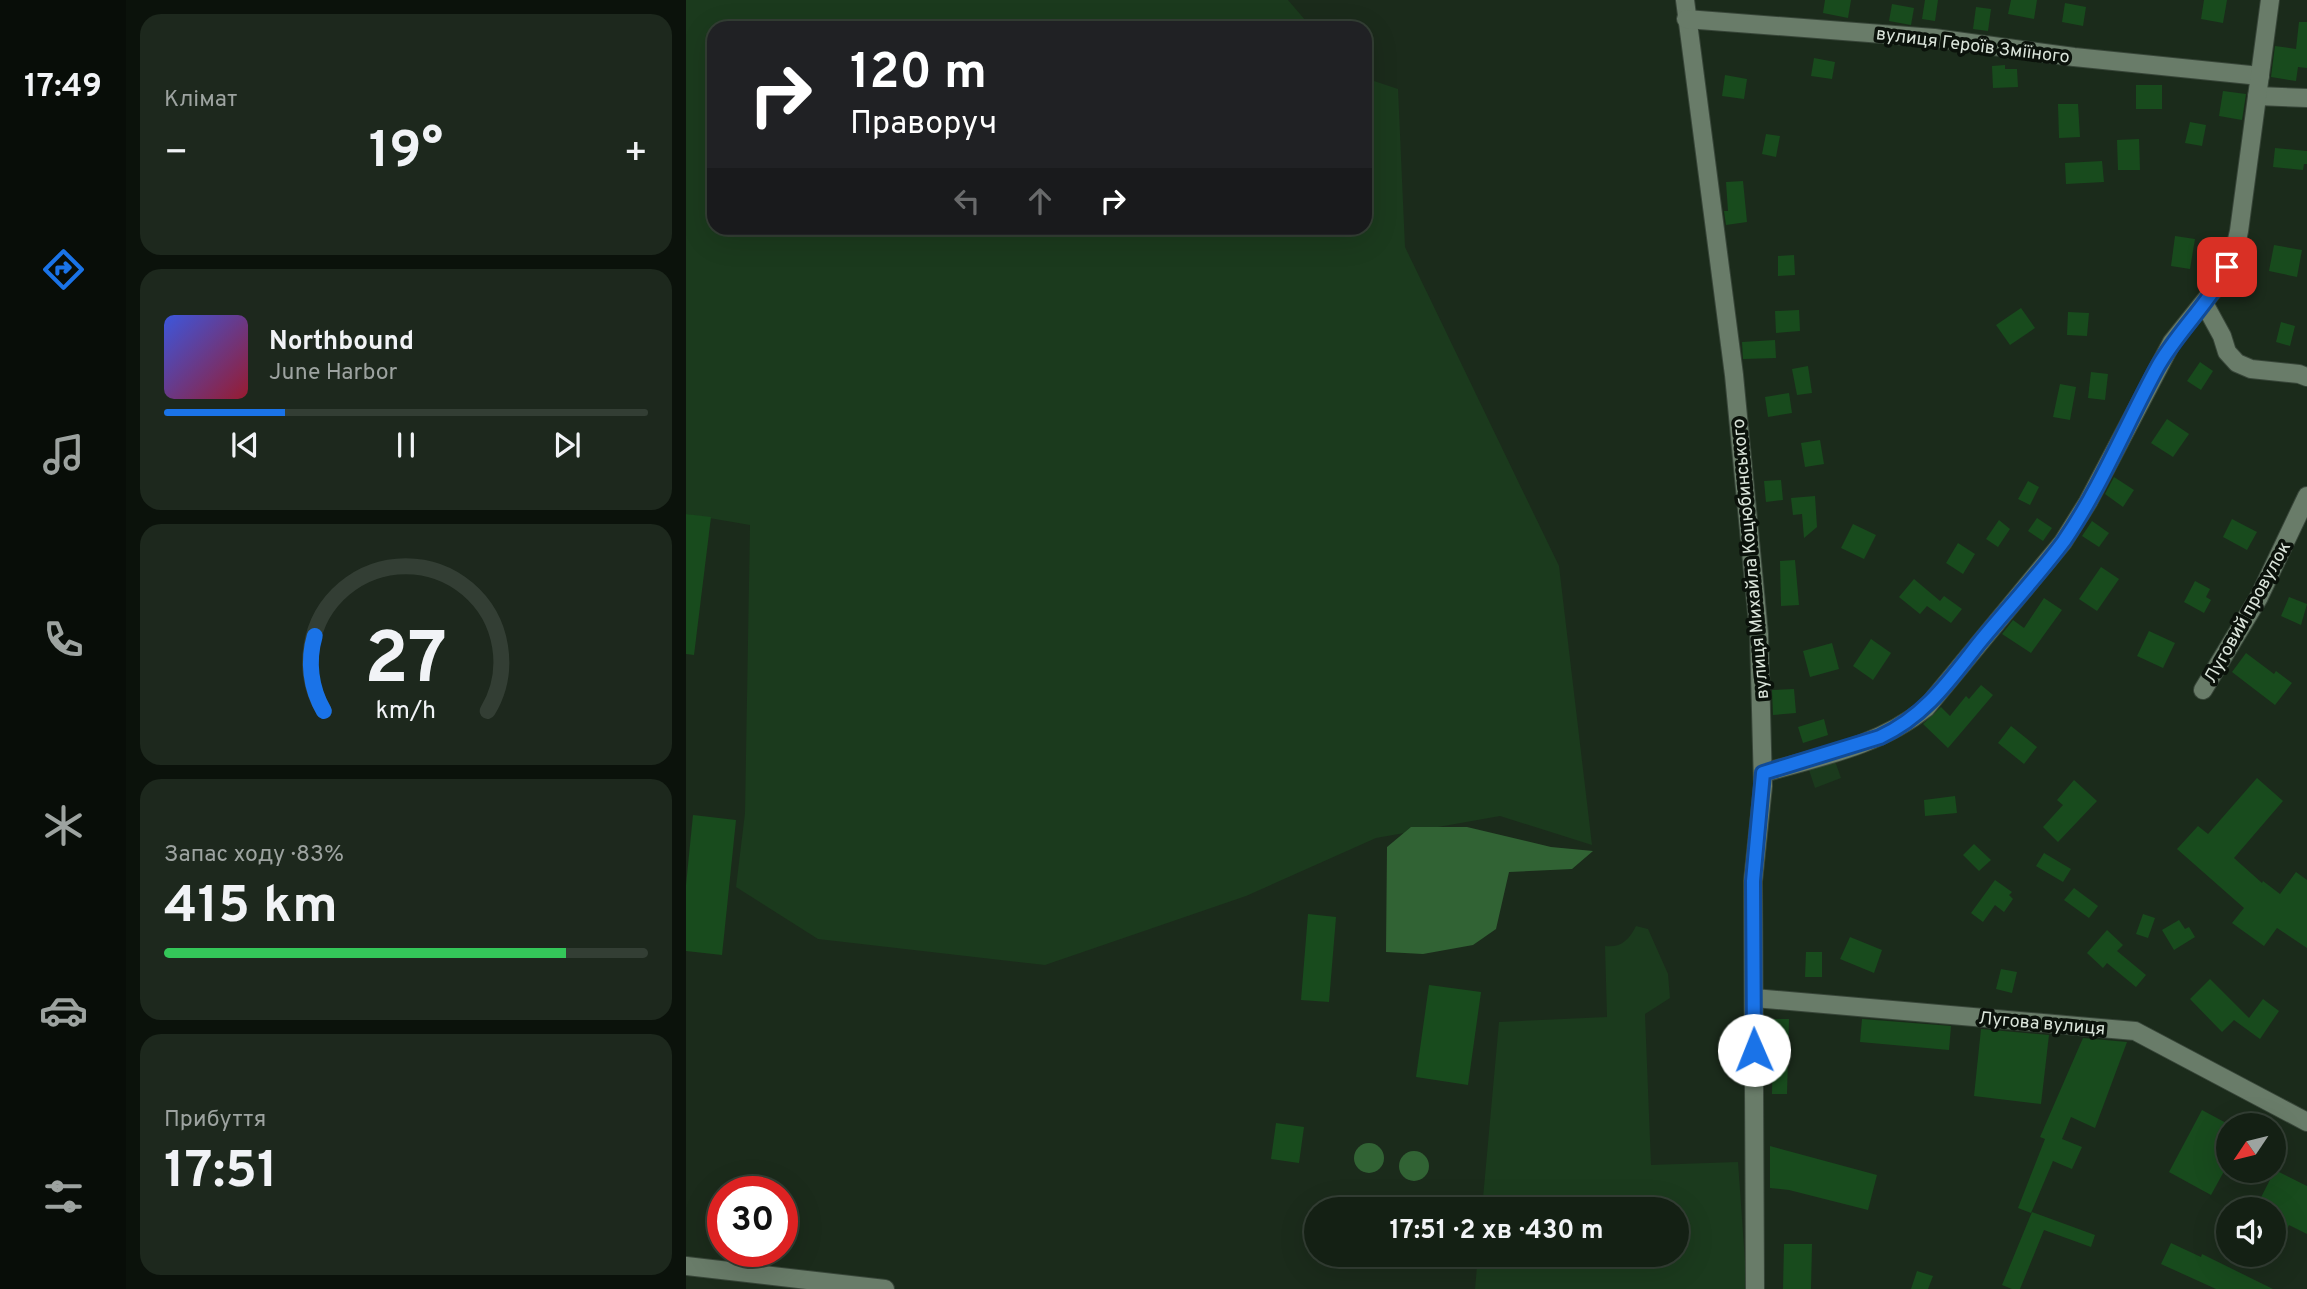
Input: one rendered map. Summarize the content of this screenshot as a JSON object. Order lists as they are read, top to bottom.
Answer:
{
  "streets": {
    "street": [
      "вулиця Героїв Зміїного",
      "вулиця Михайла Коцюбинського",
      "Луговий провулок",
      "Лугова вулиця"
    ]
  },
  "crossings": [
    ["вулиця Героїв Зміїного", "вулиця Михайла Коцюбинського"],
    ["вулиця Михайла Коцюбинського", "Лугова вулиця"]
  ],
  "north": "bottom left",
  "page": {
    "tabs": "17:49",
    "tile": [
      "Клімат",
      ["Запас ходу · 83%", "415 km"],
      ["Прибуття", "17:51"]
    ],
    "turn": ["120 m", "Праворуч"],
    "heat": ["−", "19°", "+"],
    "song": ["Northbound", "June Harbor"],
    "limit": "30",
    "trip": "17:51 · 2 хв · 430 m",
    "gauge": ["27", "km/h"]
  }
}
